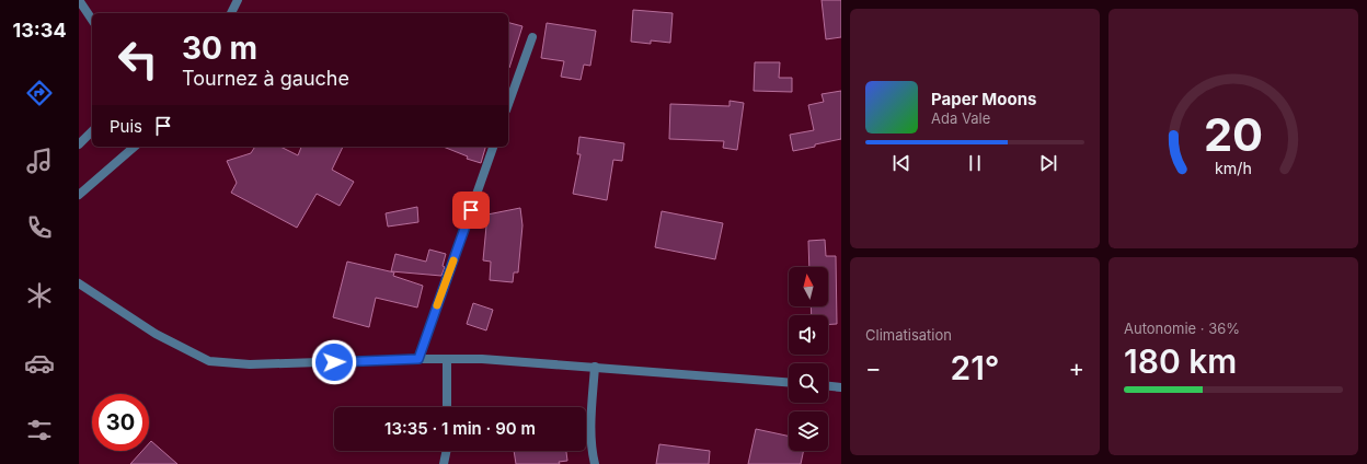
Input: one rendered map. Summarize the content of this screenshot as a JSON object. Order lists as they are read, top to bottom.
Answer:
{
  "north": "top",
  "page": {
    "tabs": "13:34",
    "turn": ["30 m", "Tournez à gauche"],
    "song": ["Paper Moons", "Ada Vale"],
    "then": "Puis",
    "tile": [
      "Climatisation",
      ["Autonomie · 36%", "180 km"]
    ],
    "heat": ["−", "21°", "+"],
    "limit": "30",
    "trip": "13:35 · 1 min · 90 m",
    "gauge": ["20", "km/h"]
  }
}
